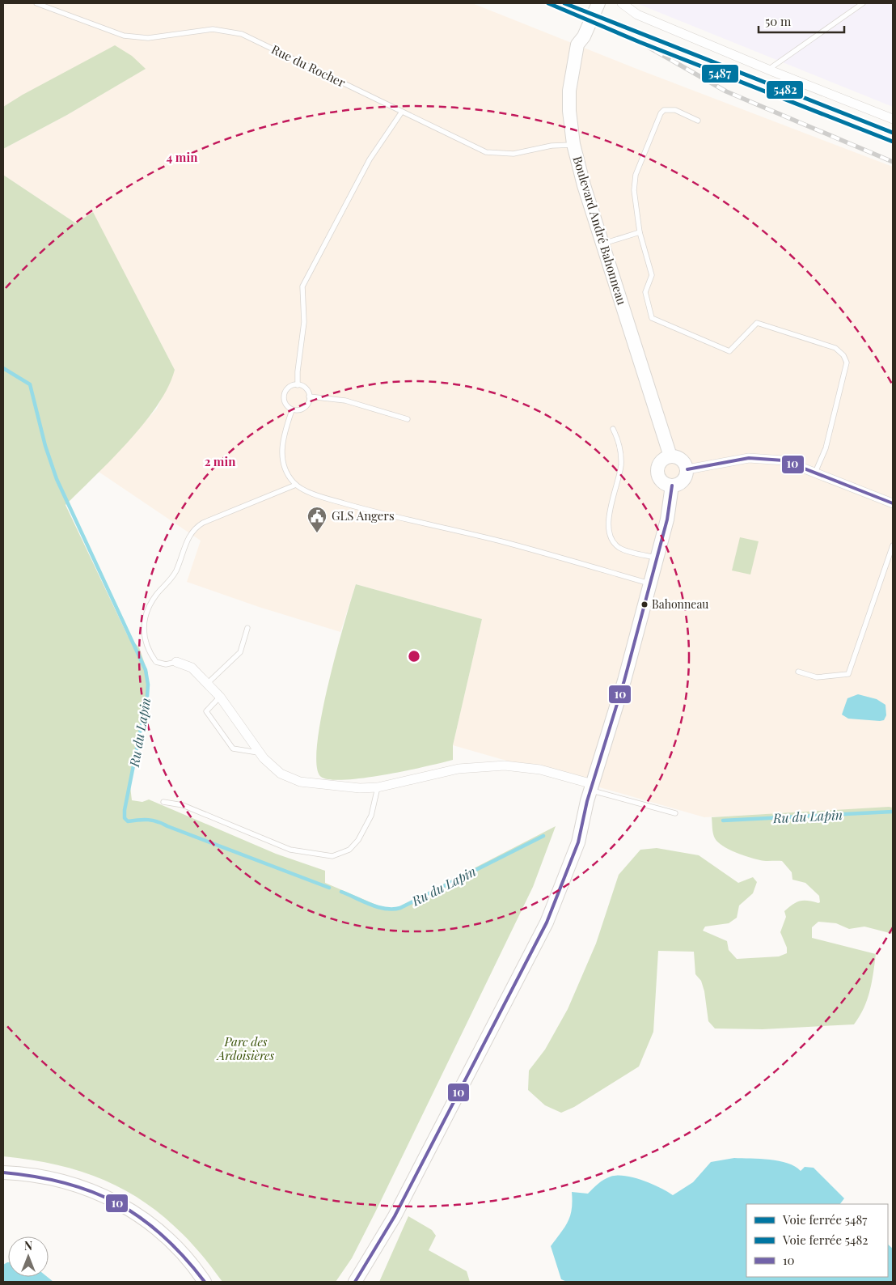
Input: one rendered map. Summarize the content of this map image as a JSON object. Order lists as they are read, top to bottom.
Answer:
{
  "streets": {
    "street": ["Boulevard André Bahonneau"],
    "lane": ["Rue du Rocher"]
  },
  "crossings": [
    ["Rue du Rocher", "Boulevard André Bahonneau"]
  ],
  "water": ["Ru du Lapin"],
  "parks": ["Parc des Ardoisières"],
  "places": {
    "public building": ["GLS Angers"],
    "other": ["Bahonneau"]
  },
  "lines": ["rail line 5487", "rail line 5482", "transit line 10"],
  "legend": ["Voie ferrée 5487", "Voie ferrée 5482", "10"],
  "scale_bar": "50 m",
  "north": "top",
  "rings": ["4 min", "2 min"]
}
